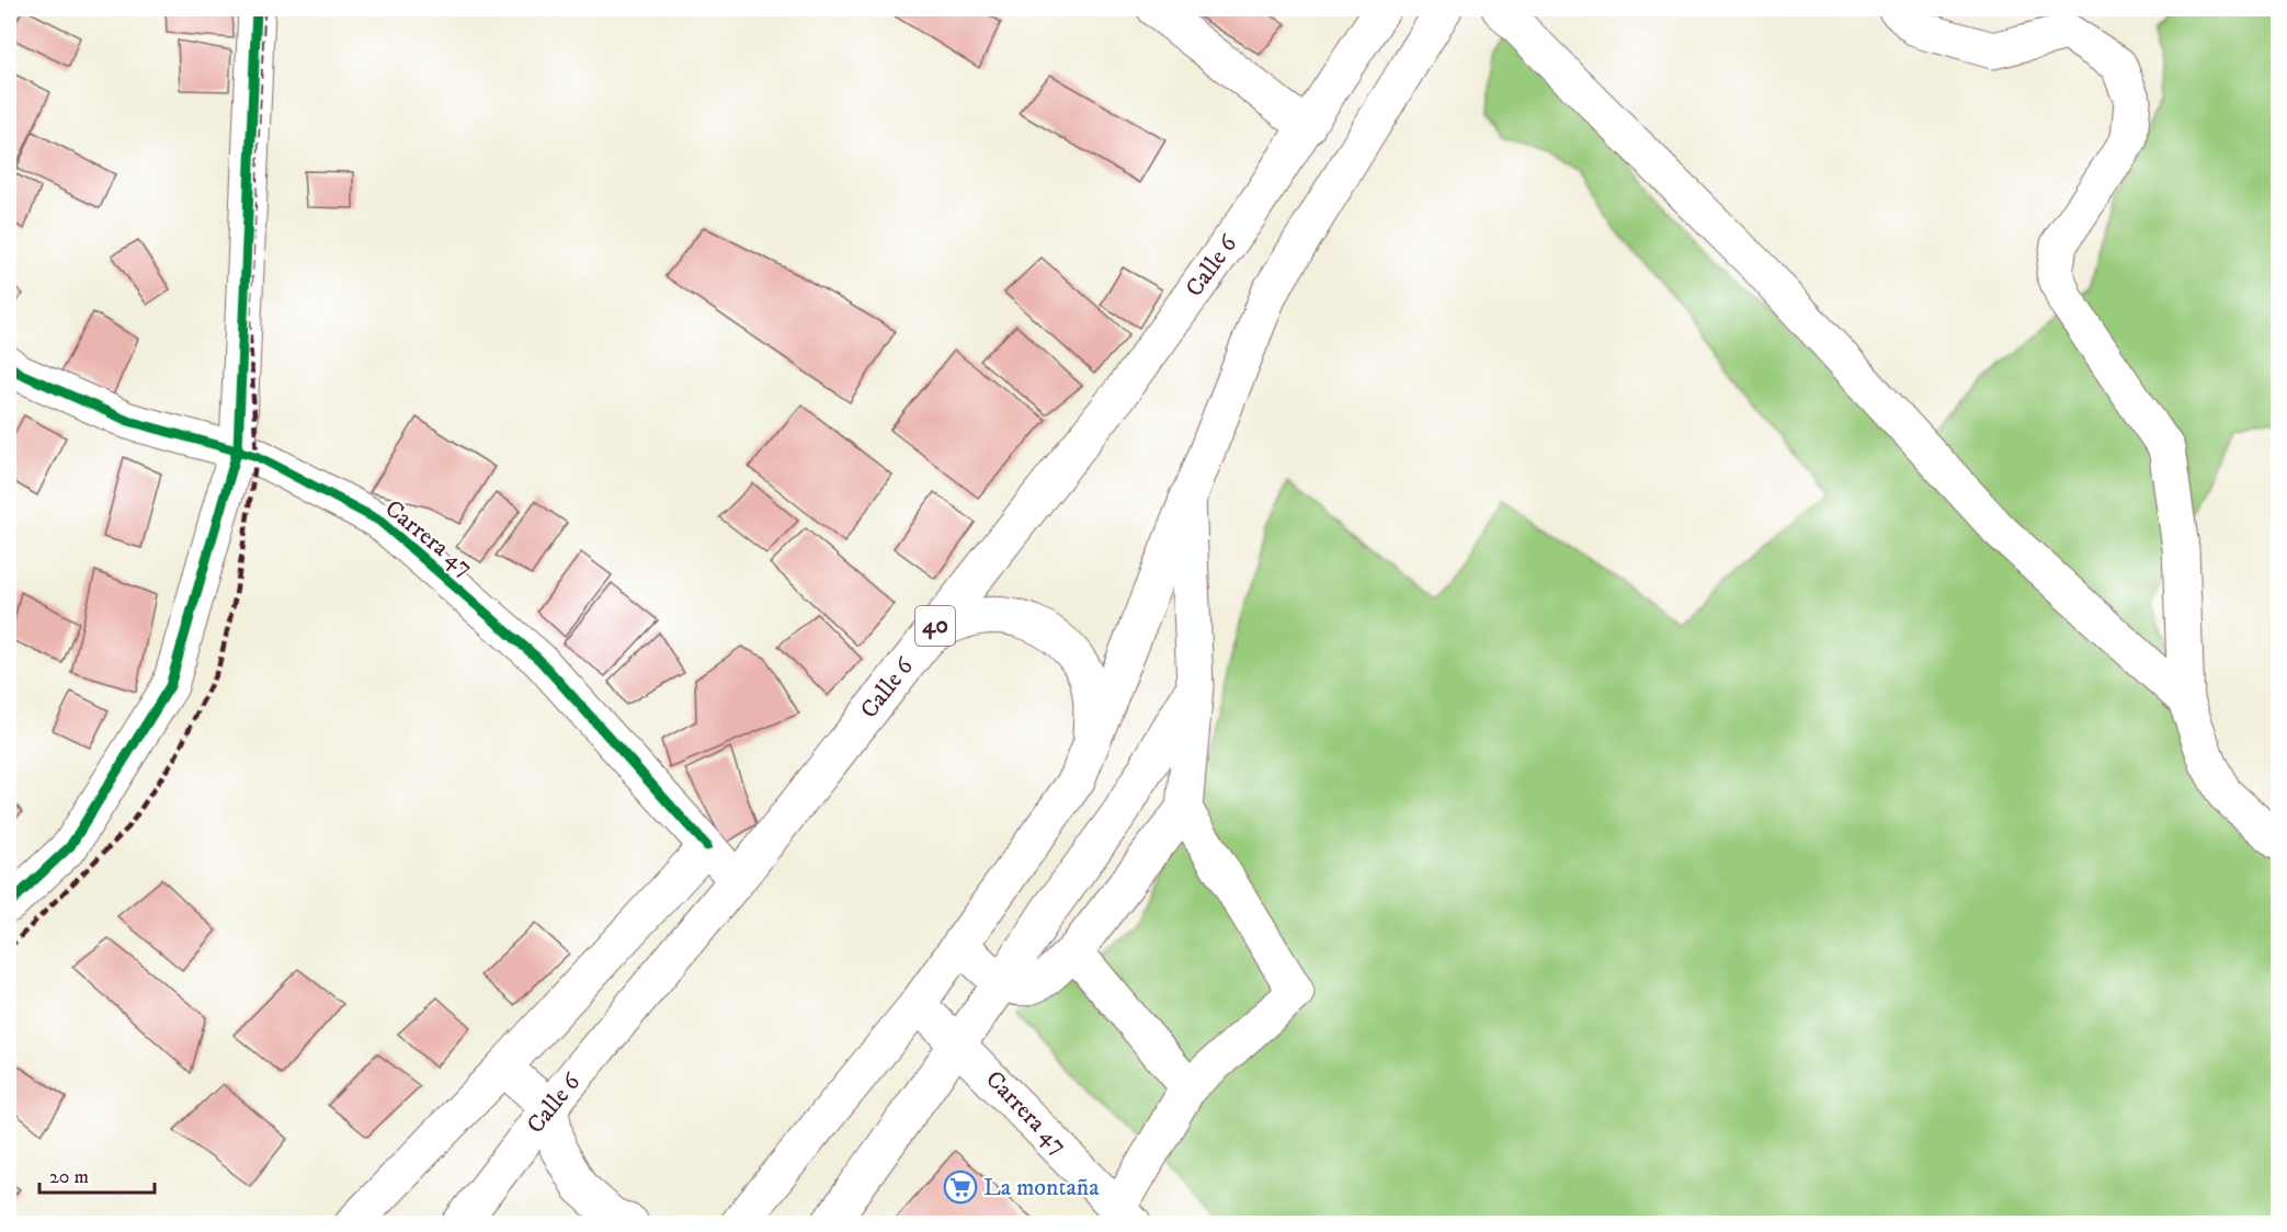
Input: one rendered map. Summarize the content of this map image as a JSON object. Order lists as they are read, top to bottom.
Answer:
{
  "streets": {
    "main road": ["Calle 6", "Carrera 47", "40"]
  },
  "crossings": [
    ["Calle 6", "Carrera 47"]
  ],
  "places": {
    "supermarket": ["La montaña"]
  },
  "scale_bar": "20 m"
}
